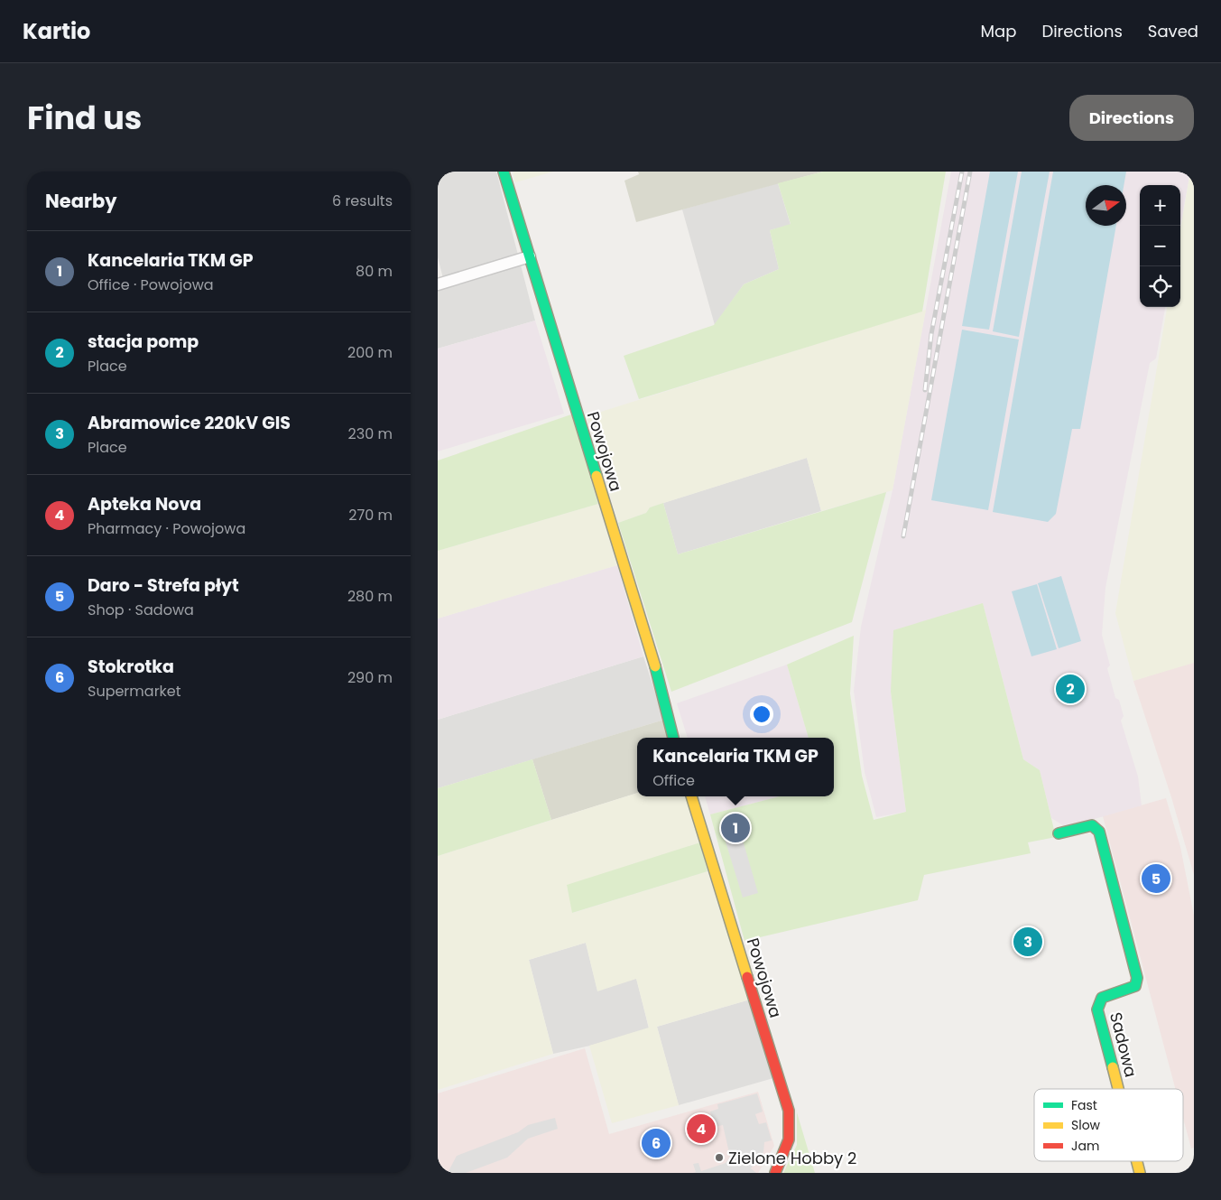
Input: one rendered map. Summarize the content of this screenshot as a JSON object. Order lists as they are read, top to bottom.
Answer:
{
  "streets": {
    "street": ["Powojowa", "Sadowa"]
  },
  "places": ["Zielone Hobby 2"],
  "legend": ["Fast", "Slow", "Jam"],
  "north": "right",
  "page": {
    "header": "Kartio",
    "nav": ["Map", "Directions", "Saved"],
    "title": "Find us",
    "buttons": "Directions",
    "heading": ["Nearby", "6 results"],
    "map_buttons": ["+", "−"],
    "list": [
      {
        "mark": "1",
        "name": "Kancelaria TKM GP",
        "note": "Office · Powojowa",
        "value": "80 m"
      },
      {
        "mark": "2",
        "name": "stacja pomp",
        "note": "Place",
        "value": "200 m"
      },
      {
        "mark": "3",
        "name": "Abramowice 220kV GIS",
        "note": "Place",
        "value": "230 m"
      },
      {
        "mark": "4",
        "name": "Apteka Nova",
        "note": "Pharmacy · Powojowa",
        "value": "270 m"
      },
      {
        "mark": "5",
        "name": "Daro - Strefa płyt",
        "note": "Shop · Sadowa",
        "value": "280 m"
      },
      {
        "mark": "6",
        "name": "Stokrotka",
        "note": "Supermarket",
        "value": "290 m"
      }
    ],
    "pins": [
      "2",
      "1",
      "5",
      "3",
      "4",
      "6"
    ],
    "popup": ["Kancelaria TKM GP", "Office"]
  }
}
